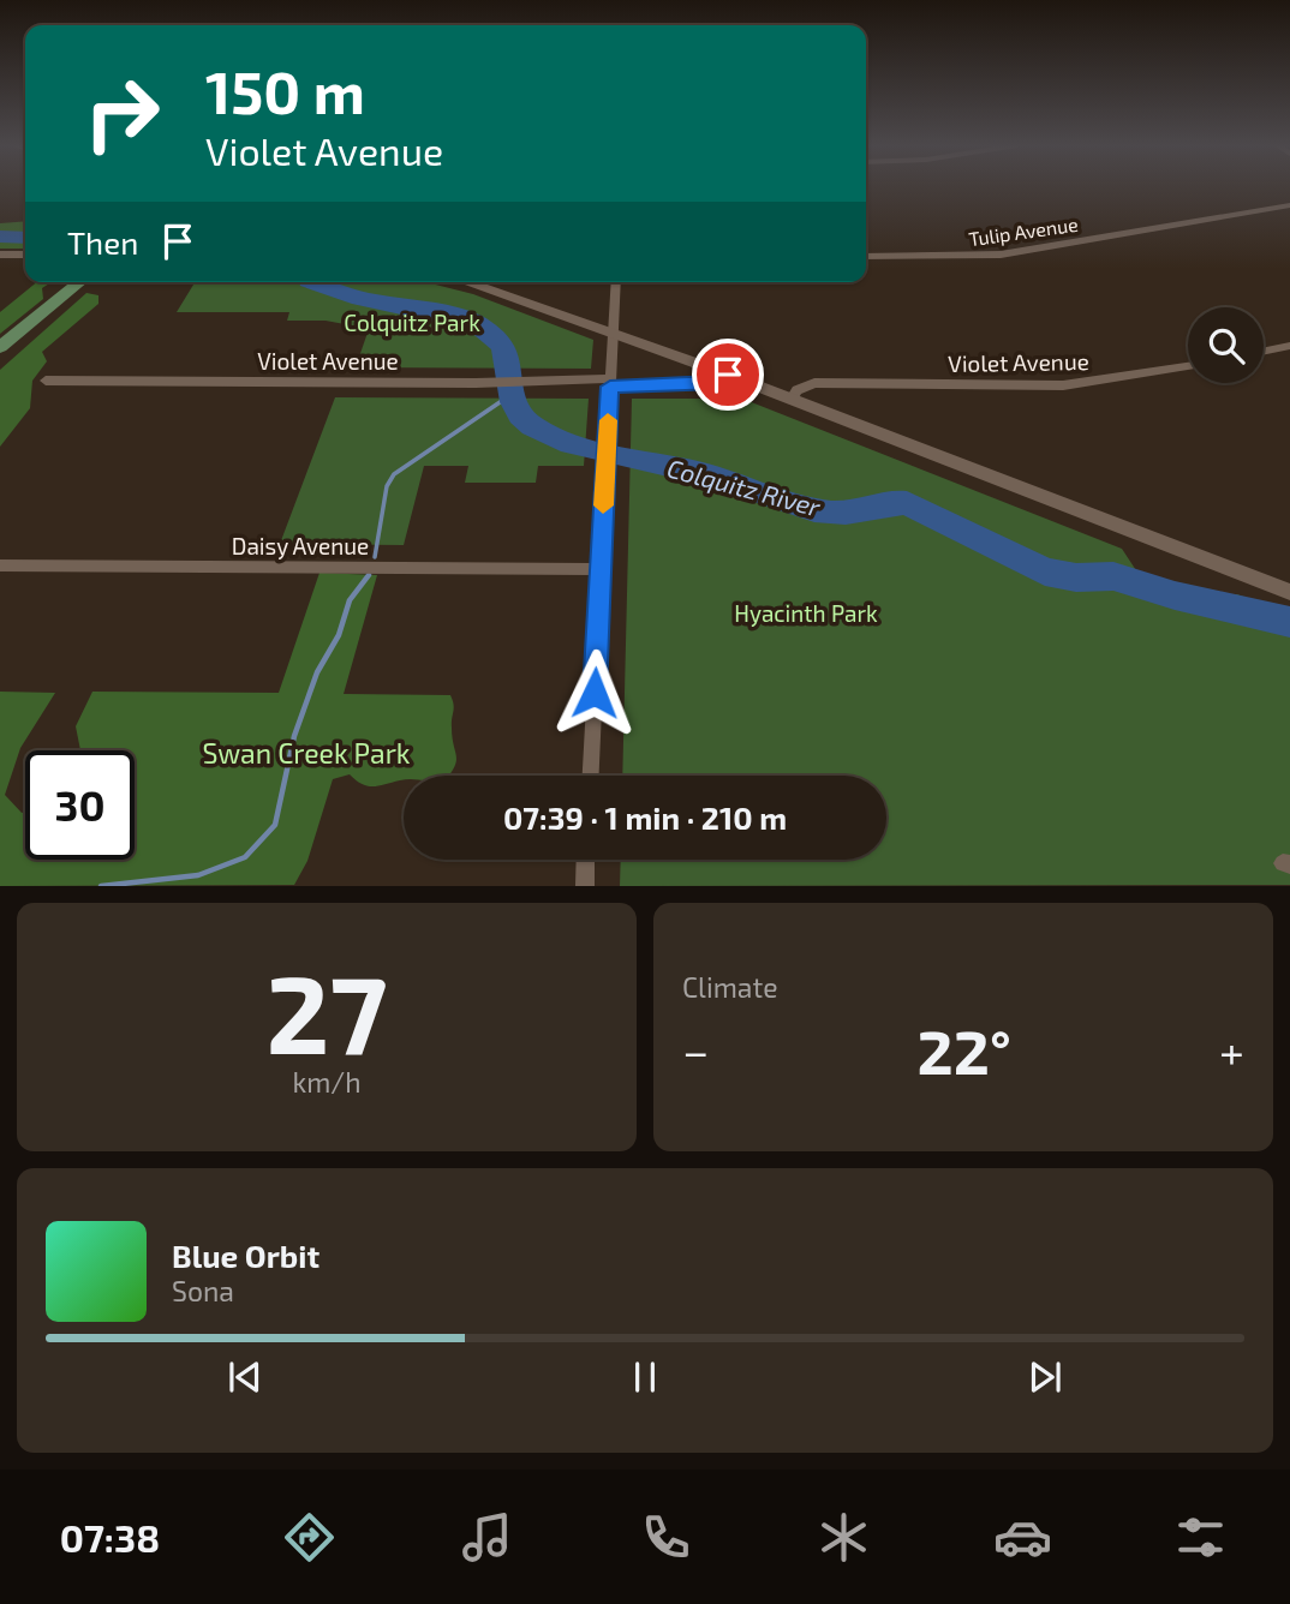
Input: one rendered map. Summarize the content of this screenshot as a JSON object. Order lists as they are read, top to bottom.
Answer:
{
  "streets": {
    "street": ["Tulip Avenue", "Violet Avenue", "Daisy Avenue"]
  },
  "water": ["Colquitz River"],
  "parks": ["Colquitz Park", "Hyacinth Park", "Swan Creek Park"],
  "page": {
    "turn": ["150 m", "Violet Avenue"],
    "then": "Then",
    "limit": "30",
    "trip": "07:39 · 1 min · 210 m",
    "tile": [
      ["27", "km/h"],
      "Climate"
    ],
    "heat": ["−", "22°", "+"],
    "song": ["Blue Orbit", "Sona"],
    "tabs": "07:38"
  }
}
